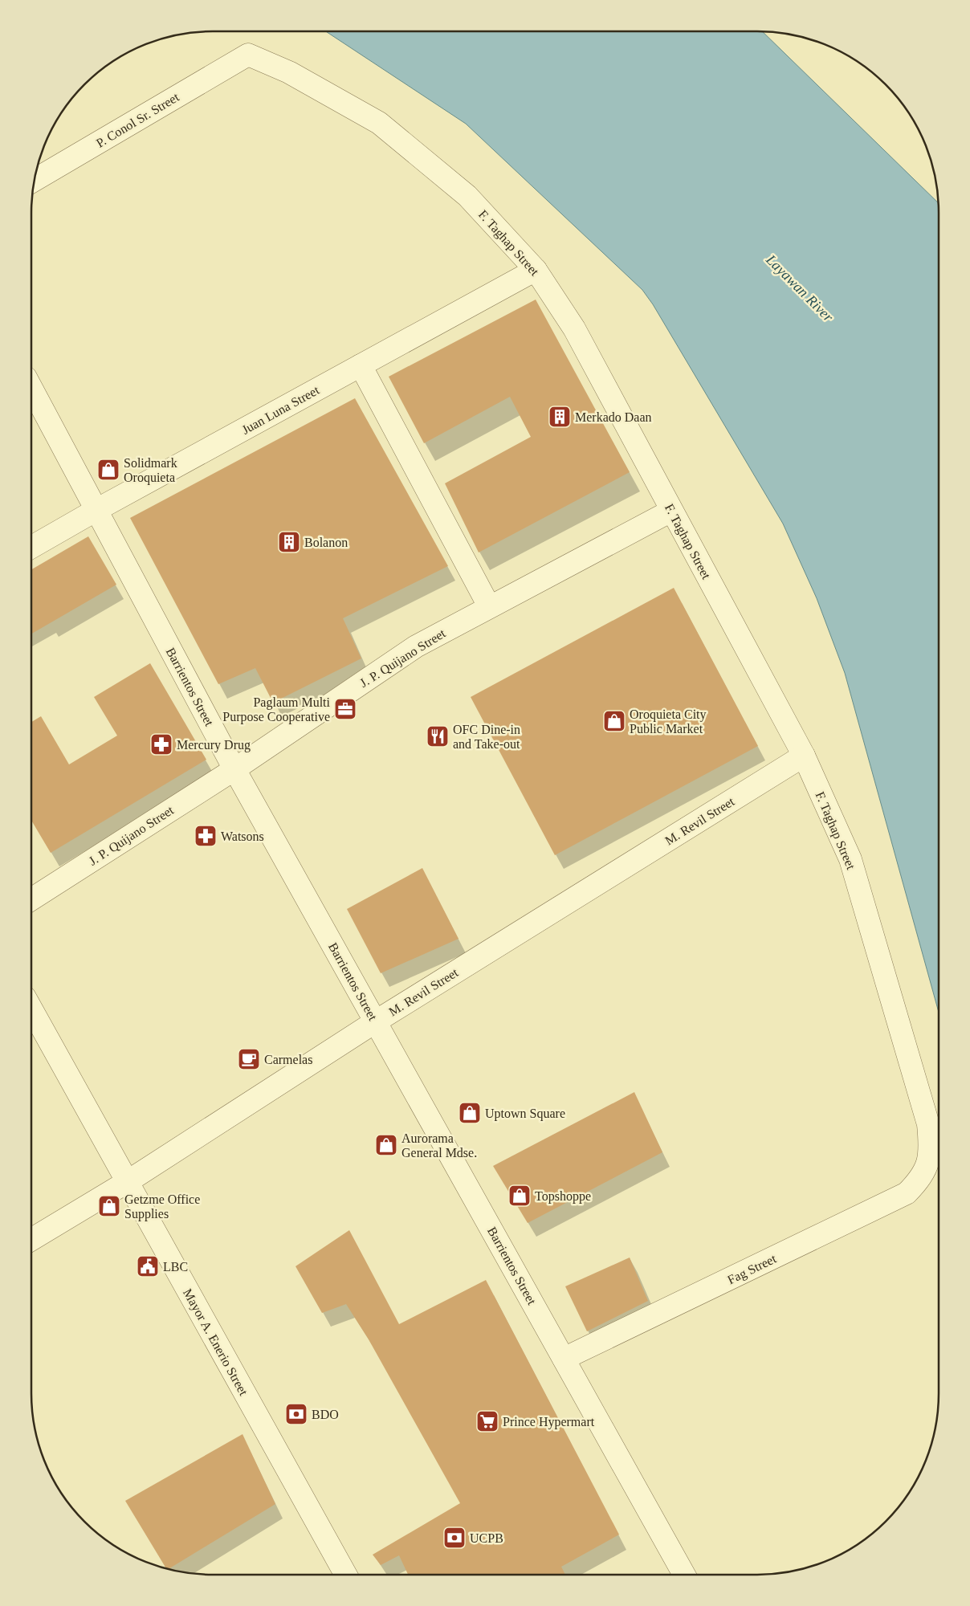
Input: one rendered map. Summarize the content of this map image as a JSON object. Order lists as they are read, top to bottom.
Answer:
{
  "streets": {
    "street": [
      "P. Conol Sr. Street",
      "F. Taghap Street",
      "Juan Luna Street",
      "J. P. Quijano Street",
      "Barrientos Street",
      "M. Revil Street",
      "Fag Street",
      "Mayor A. Enerio Street"
    ]
  },
  "crossings": [
    ["P. Conol Sr. Street", "F. Taghap Street"],
    ["F. Taghap Street", "Juan Luna Street"],
    ["F. Taghap Street", "J. P. Quijano Street"],
    ["F. Taghap Street", "M. Revil Street"],
    ["F. Taghap Street", "Fag Street"],
    ["Juan Luna Street", "Barrientos Street"],
    ["J. P. Quijano Street", "Barrientos Street"],
    ["Barrientos Street", "M. Revil Street"],
    ["Barrientos Street", "Fag Street"],
    ["M. Revil Street", "Mayor A. Enerio Street"]
  ],
  "water": ["Layawan River"],
  "places": {
    "building": ["Merkado Daan", "Bolanon"],
    "shop": [
      "Solidmark Oroquieta",
      "Oroquieta City Public Market",
      "Uptown Square",
      "Aurorama General Mdse.",
      "Topshoppe",
      "Getzme Office Supplies"
    ],
    "office": ["Paglaum Multi Purpose Cooperative"],
    "restaurant": ["OFC Dine-in and Take-out"],
    "pharmacy": ["Mercury Drug", "Watsons"],
    "cafe": ["Carmelas"],
    "public building": ["LBC"],
    "bank": ["BDO", "UCPB"],
    "supermarket": ["Prince Hypermart"]
  }
}
